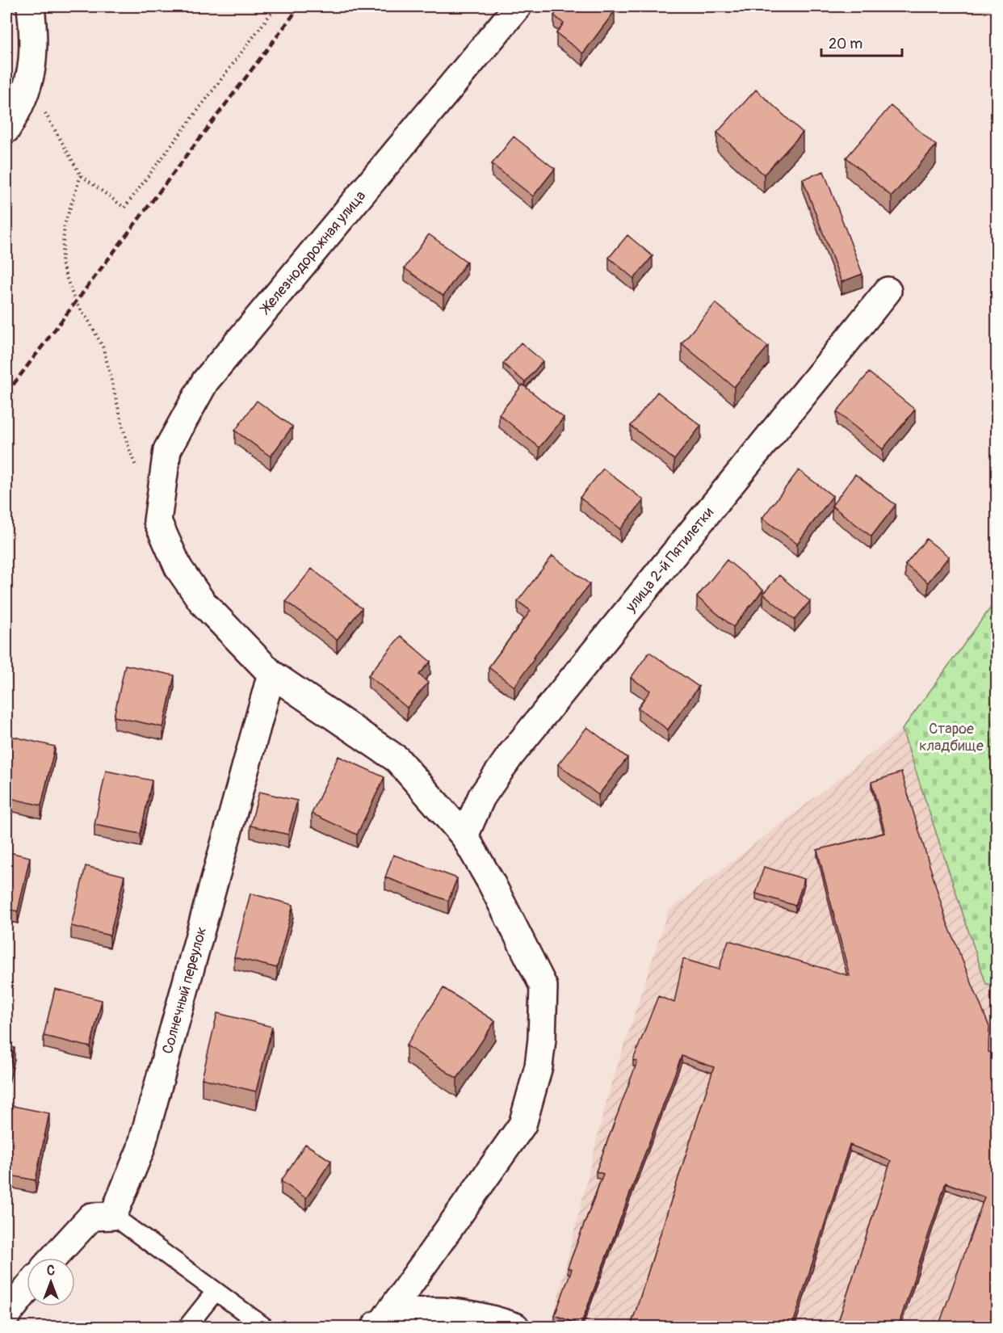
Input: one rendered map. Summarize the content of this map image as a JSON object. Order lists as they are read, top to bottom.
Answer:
{
  "streets": {
    "street": ["Железнодорожная улица", "улица 2-й Пятилетки", "Солнечный переулок"]
  },
  "crossings": [
    ["Железнодорожная улица", "Солнечный переулок"]
  ],
  "parks": ["Старое кладбище"],
  "scale_bar": "20 m",
  "north": "top"
}
